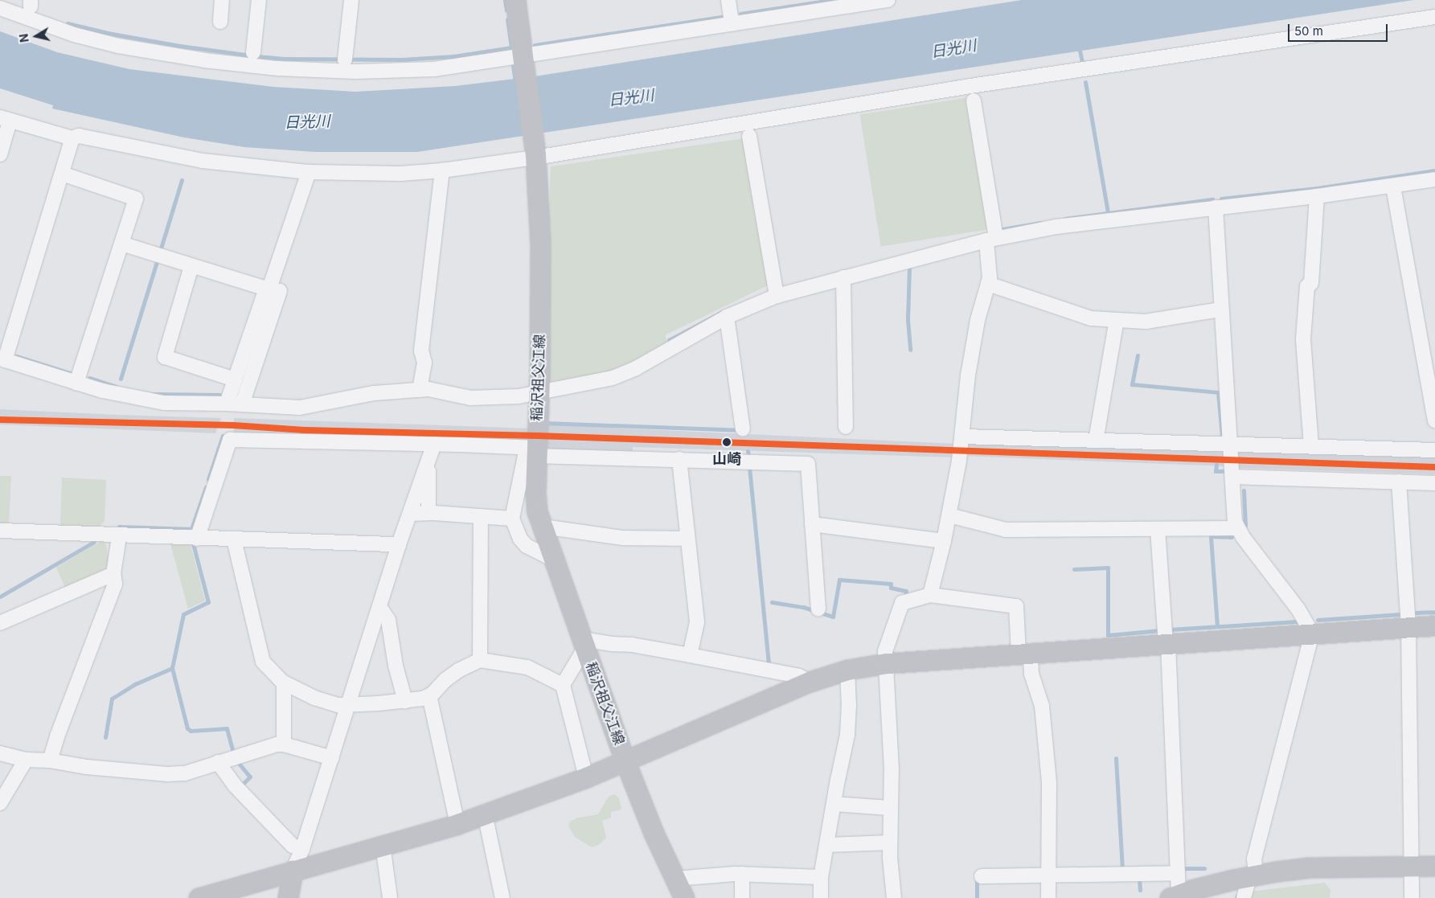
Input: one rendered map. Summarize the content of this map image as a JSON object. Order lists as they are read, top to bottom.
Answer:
{
  "streets": {
    "street": ["稲沢祖父江線"]
  },
  "water": ["日光川"],
  "places": ["山崎"],
  "scale_bar": "50 m",
  "north": "left"
}
